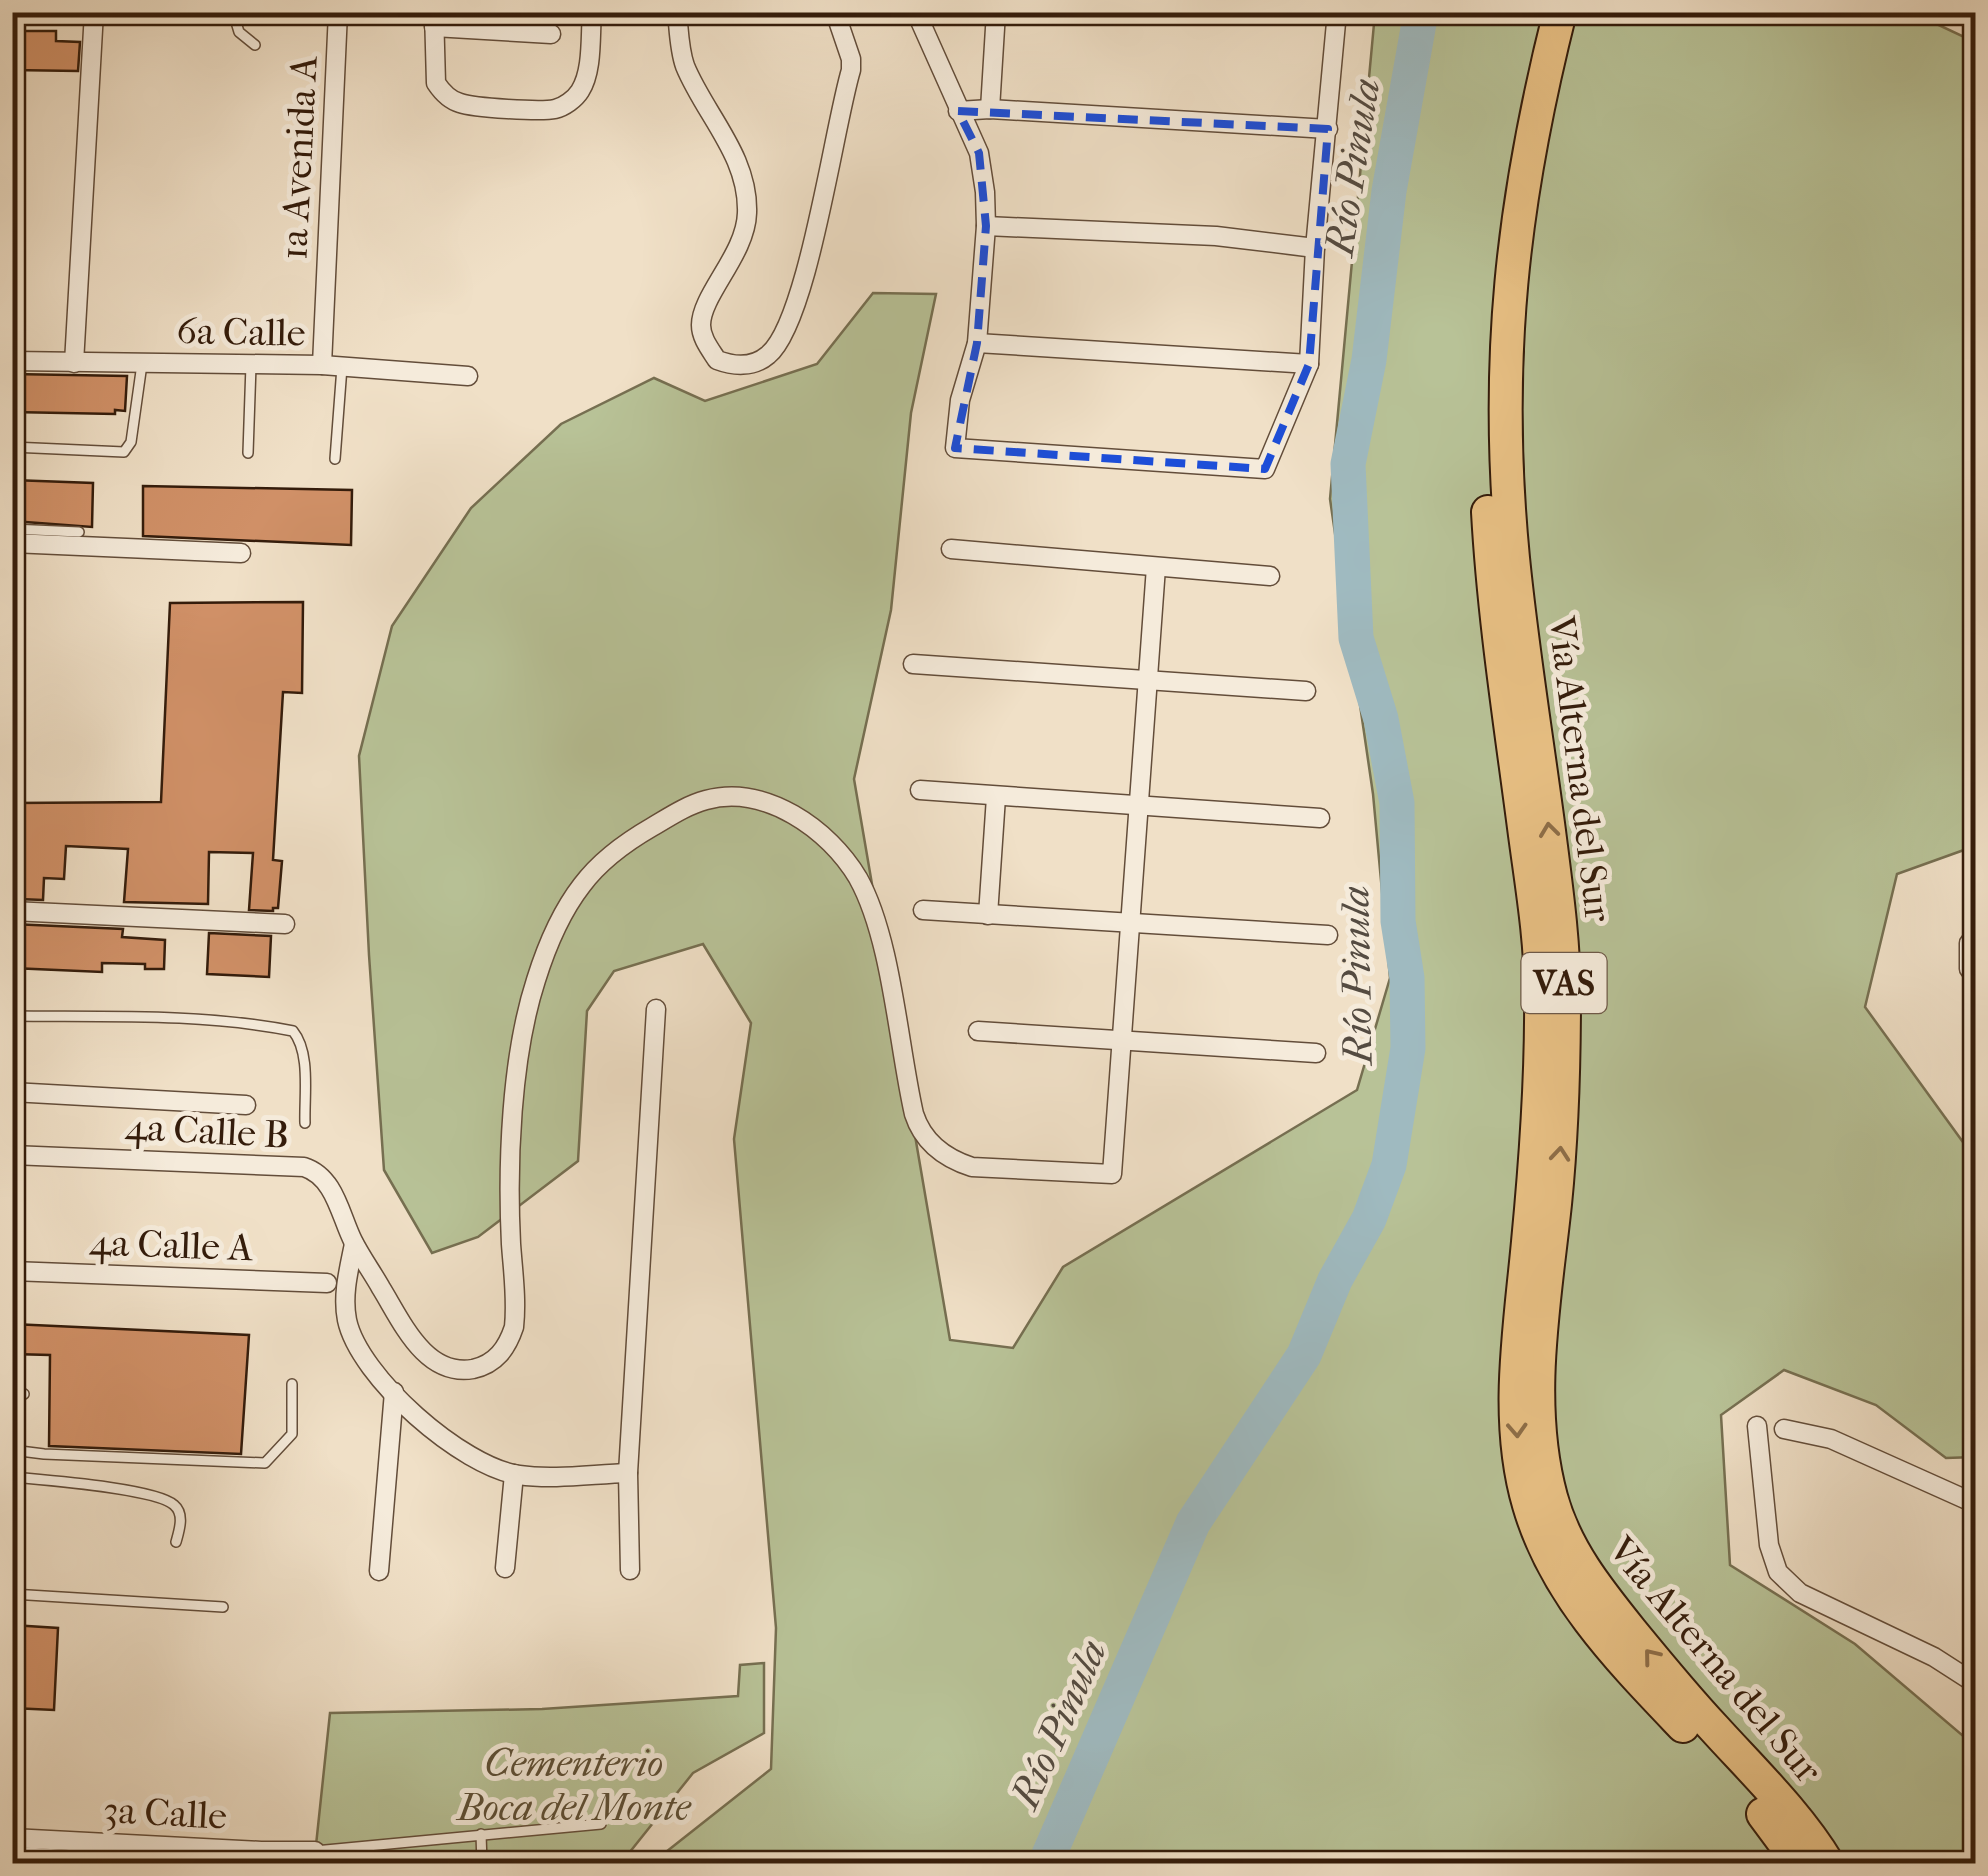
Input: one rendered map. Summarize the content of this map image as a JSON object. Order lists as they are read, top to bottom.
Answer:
{
  "streets": {
    "highway": ["Vía Alterna del Sur", "VAS"],
    "street": [
      "1a Avenida A",
      "6a Calle",
      "4a Calle B",
      "4a Calle A",
      "3a Calle"
    ]
  },
  "crossings": [
    ["1a Avenida A", "6a Calle"]
  ],
  "water": ["Río Pinula"],
  "parks": ["Cementerio Boca del Monte"]
}
